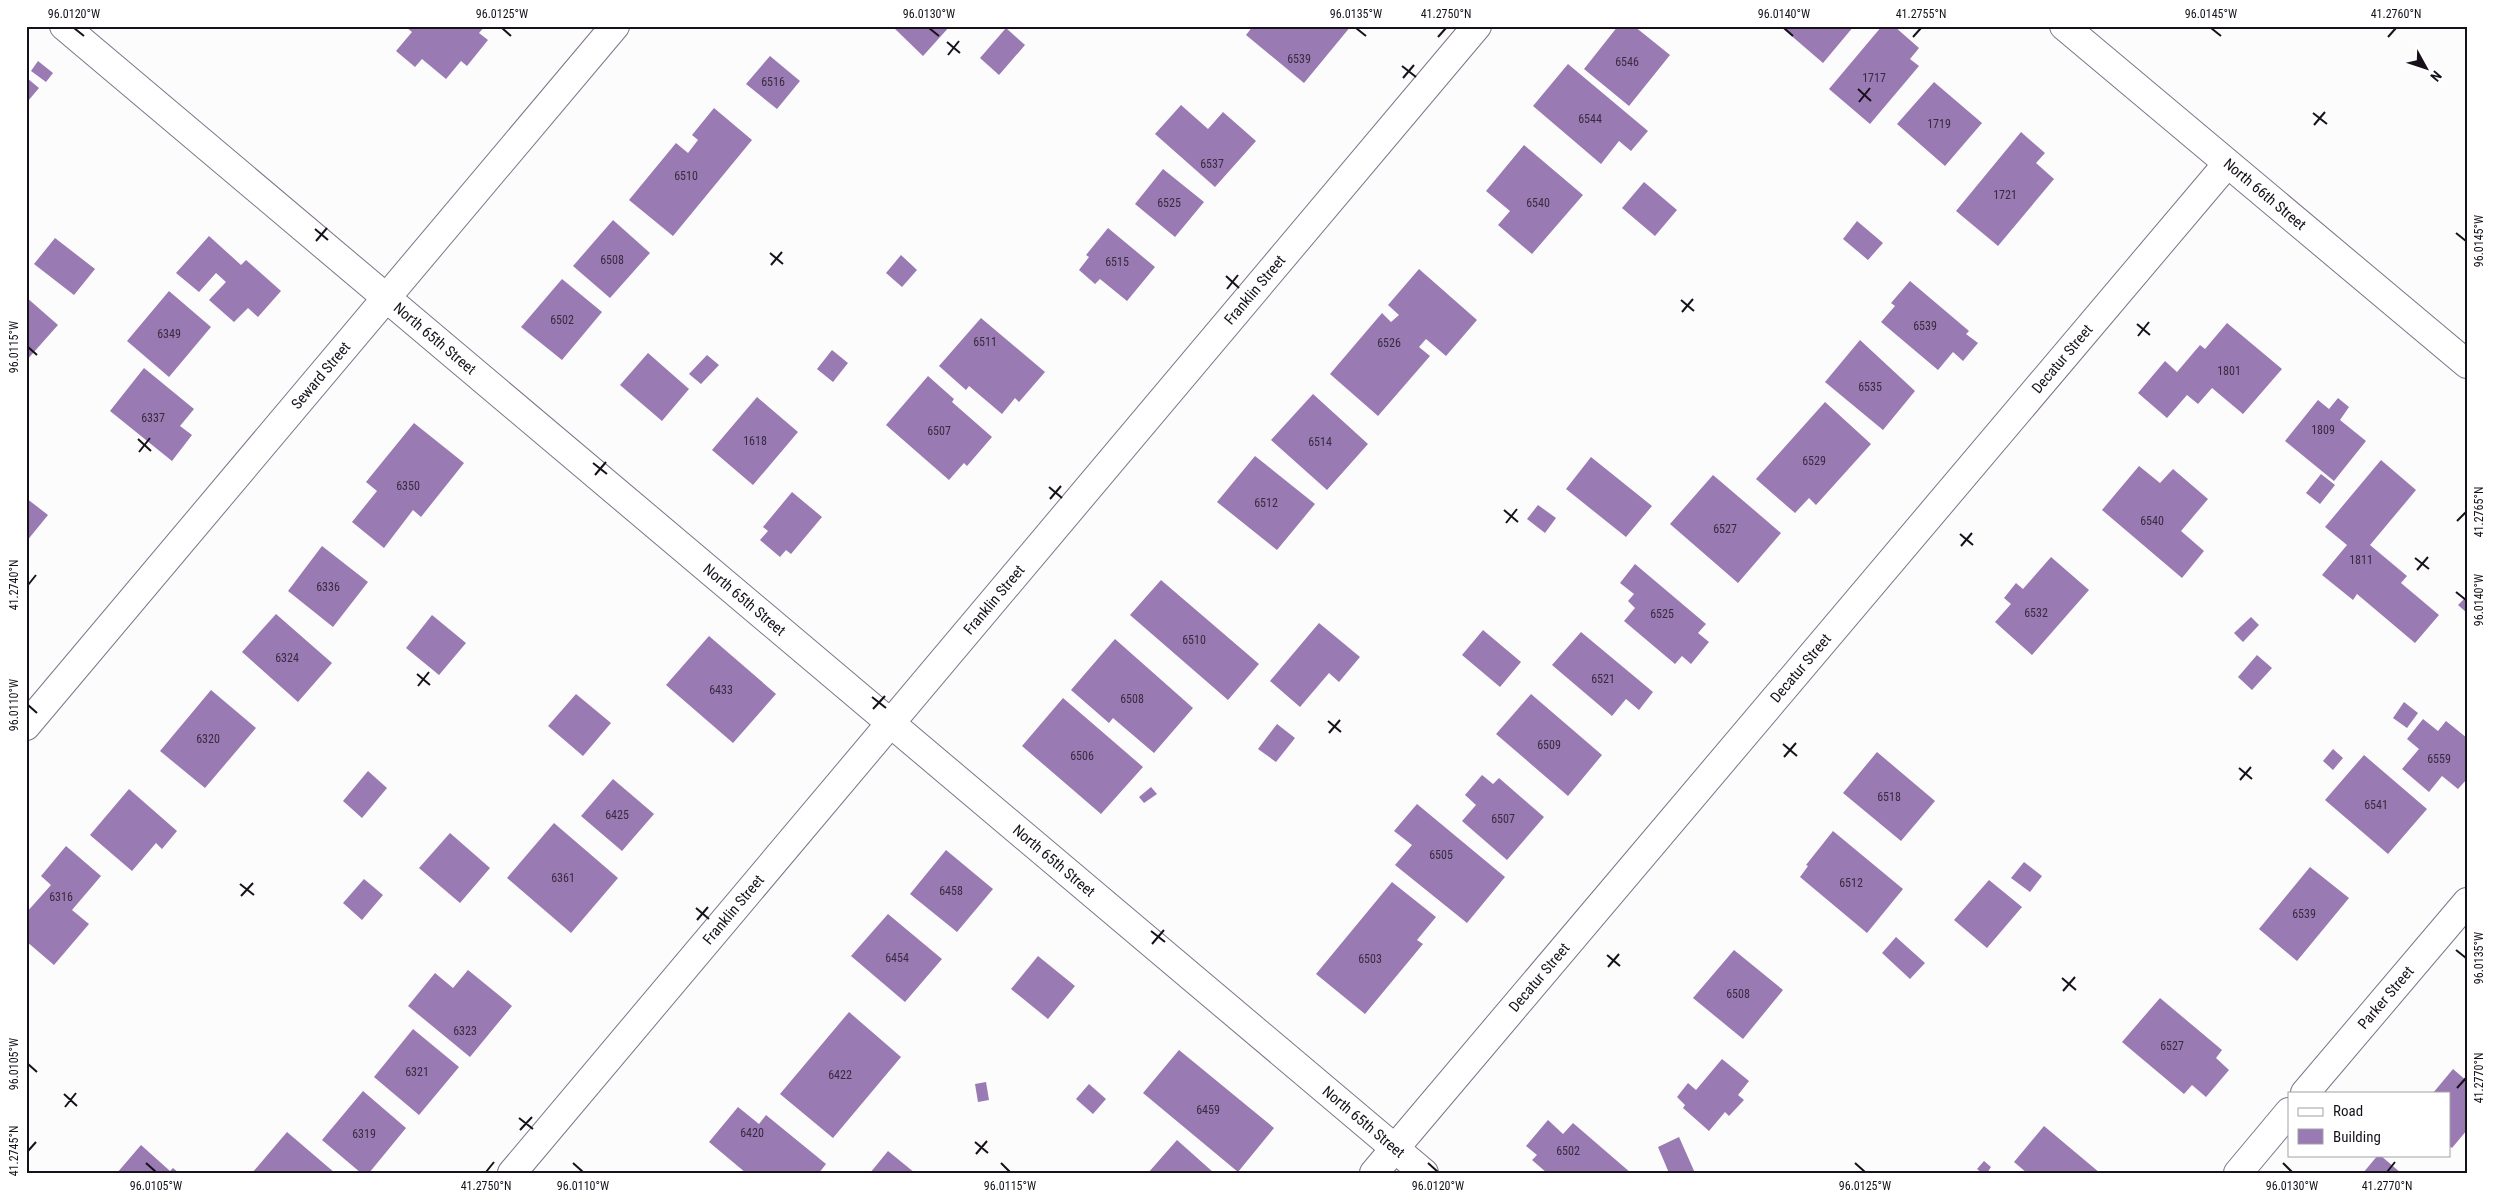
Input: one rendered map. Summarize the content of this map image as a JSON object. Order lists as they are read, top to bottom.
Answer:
{
  "streets": {
    "street": [
      "North 66th Street",
      "Franklin Street",
      "North 65th Street",
      "Decatur Street",
      "Seward Street",
      "Parker Street"
    ]
  },
  "crossings": [
    ["North 66th Street", "Decatur Street"],
    ["Franklin Street", "North 65th Street"],
    ["North 65th Street", "Decatur Street"],
    ["North 65th Street", "Seward Street"]
  ],
  "house_numbers": [
    "6539",
    "6546",
    "1717",
    "6516",
    "6544",
    "1719",
    "6537",
    "6510",
    "1721",
    "6525",
    "6540",
    "6508",
    "6515",
    "6502",
    "6539",
    "6349",
    "6511",
    "6526",
    "1801",
    "6535",
    "6337",
    "1809",
    "6507",
    "1618",
    "6514",
    "6529",
    "6350",
    "6512",
    "6540",
    "6527",
    "1811",
    "6336",
    "6532",
    "6525",
    "6510",
    "6324",
    "6521",
    "6433",
    "6508",
    "6320",
    "6509",
    "6506",
    "6559",
    "6518",
    "6541",
    "6425",
    "6507",
    "6505",
    "6361",
    "6512",
    "6458",
    "6316",
    "6539",
    "6454",
    "6503",
    "6508",
    "6323",
    "6527",
    "6321",
    "6422",
    "6459",
    "6420",
    "6319",
    "6502"
  ],
  "legend": ["Road", "Building"],
  "north": "bottom right",
  "coordinates": [
    "96.0120°W",
    "96.0125°W",
    "96.0130°W",
    "96.0135°W",
    "41.2750°N",
    "96.0140°W",
    "41.2755°N",
    "96.0145°W",
    "41.2760°N",
    "96.0115°W",
    "41.2765°N",
    "41.2740°N",
    "96.0110°W",
    "96.0105°W",
    "41.2770°N",
    "41.2745°N"
  ]
}
